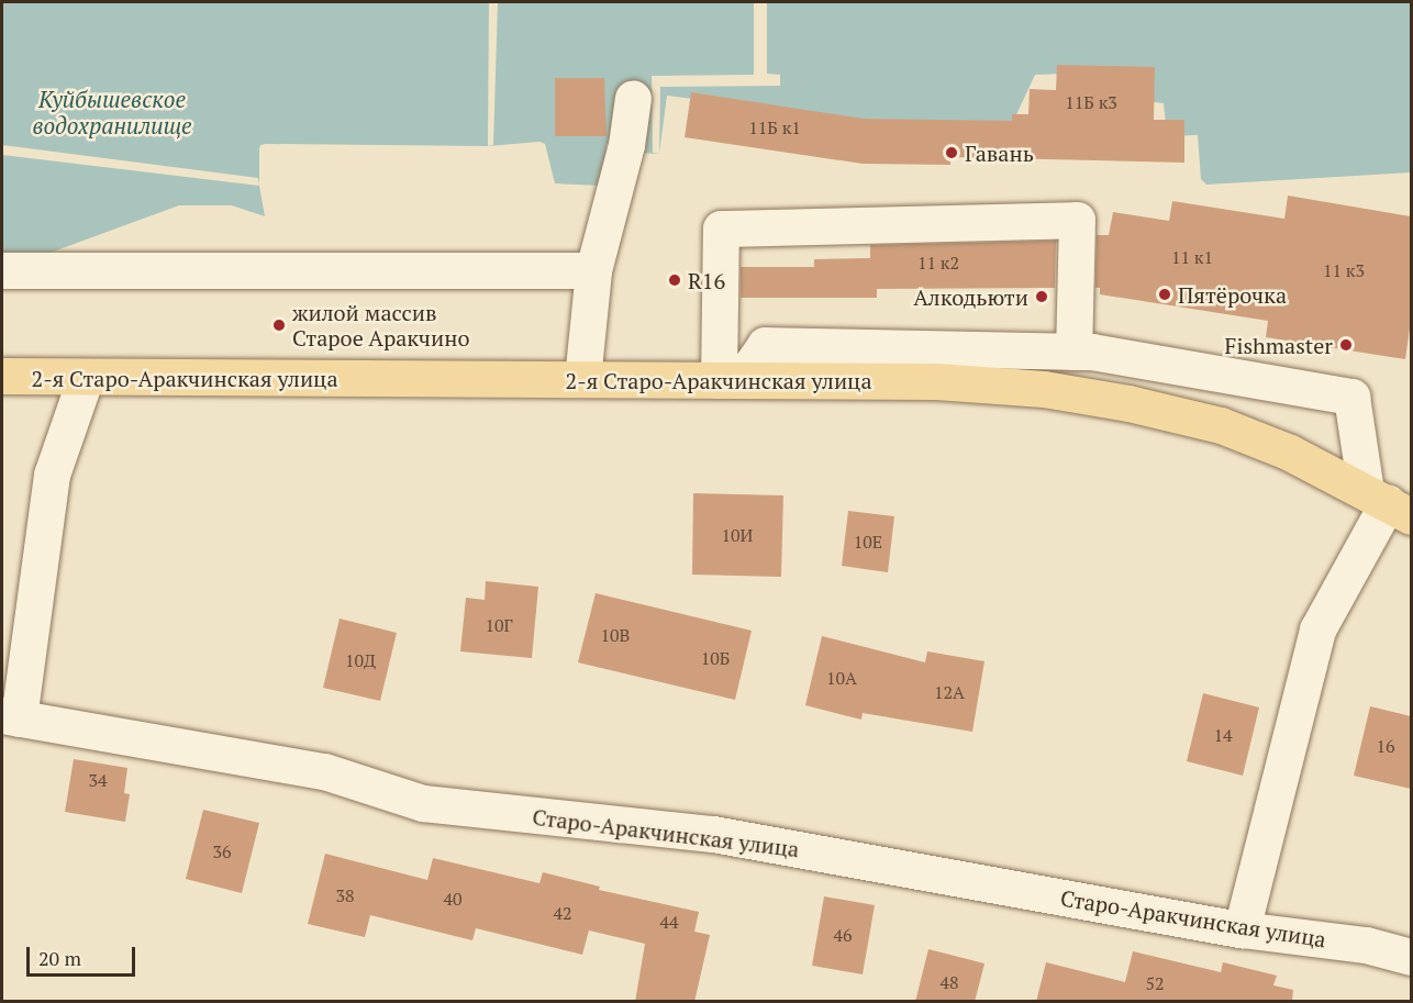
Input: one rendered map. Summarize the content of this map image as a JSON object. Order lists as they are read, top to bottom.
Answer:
{
  "streets": {
    "main road": ["2-я Старо-Аракчинская улица"],
    "street": ["Старо-Аракчинская улица"]
  },
  "water": ["Куйбышевское водохранилище"],
  "places": [
    "Гавань",
    "R16",
    "Пятёрочка",
    "Алкодьюти",
    "жилой массив Старое Аракчино",
    "Fishmaster"
  ],
  "house_numbers": [
    "11Б к3",
    "11Б к1",
    "11 к1",
    "11 к2",
    "11 к3",
    "10И",
    "10Е",
    "10Г",
    "10В",
    "10Б",
    "10Д",
    "10А",
    "12А",
    "14",
    "16",
    "34",
    "36",
    "38",
    "40",
    "42",
    "44",
    "46",
    "48",
    "52"
  ],
  "scale_bar": "20 m"
}
